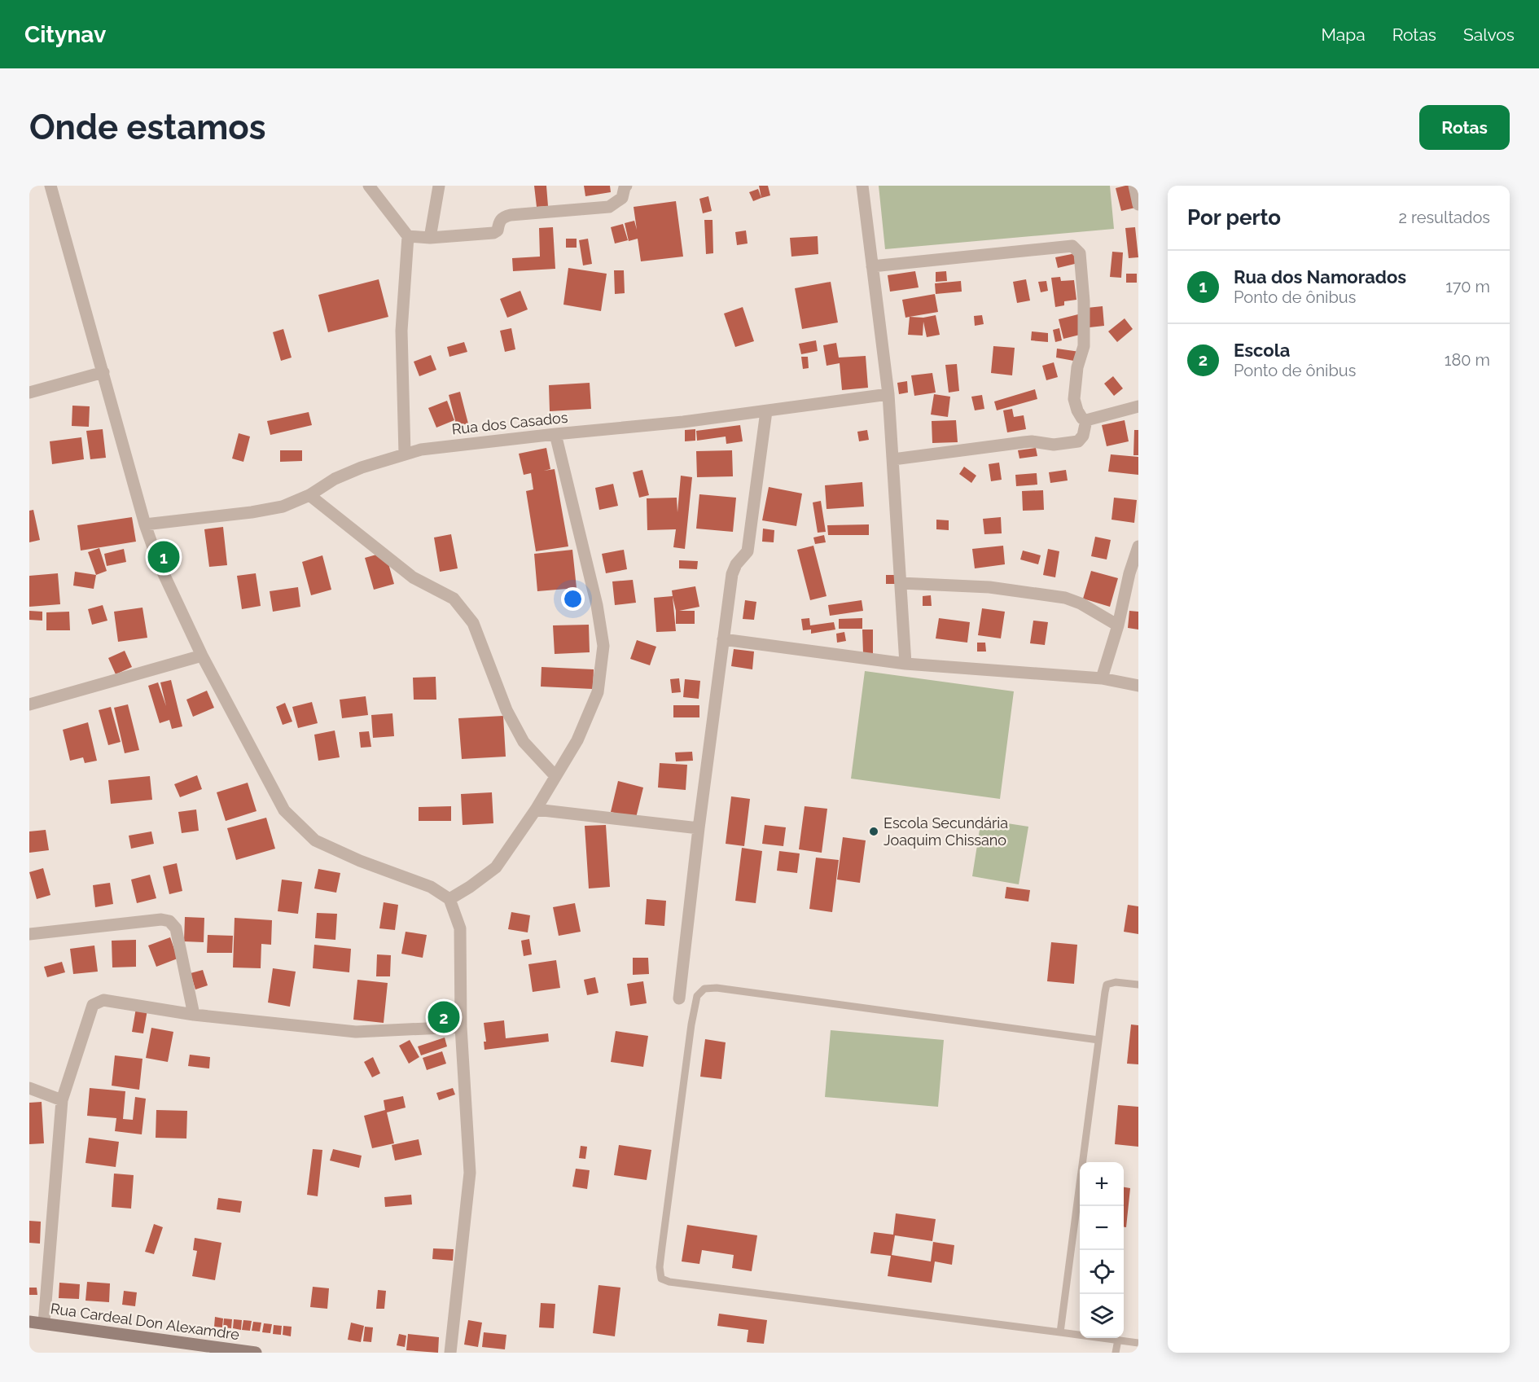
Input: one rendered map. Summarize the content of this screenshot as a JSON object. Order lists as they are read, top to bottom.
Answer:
{
  "streets": {
    "main road": ["Rua Cardeal Don Alexamdre"],
    "street": ["Rua dos Casados"]
  },
  "places": ["Escola Secundária Joaquim Chissano"],
  "page": {
    "header": "Citynav",
    "nav": ["Mapa", "Rotas", "Salvos"],
    "buttons": "Rotas",
    "title": "Onde estamos",
    "heading": ["Por perto", "2 resultados"],
    "list": [
      {
        "mark": "1",
        "name": "Rua dos Namorados",
        "note": "Ponto de ônibus",
        "value": "170 m"
      },
      {
        "mark": "2",
        "name": "Escola",
        "note": "Ponto de ônibus",
        "value": "180 m"
      }
    ],
    "pins": ["1", "2"],
    "map_buttons": ["+", "−"]
  }
}
